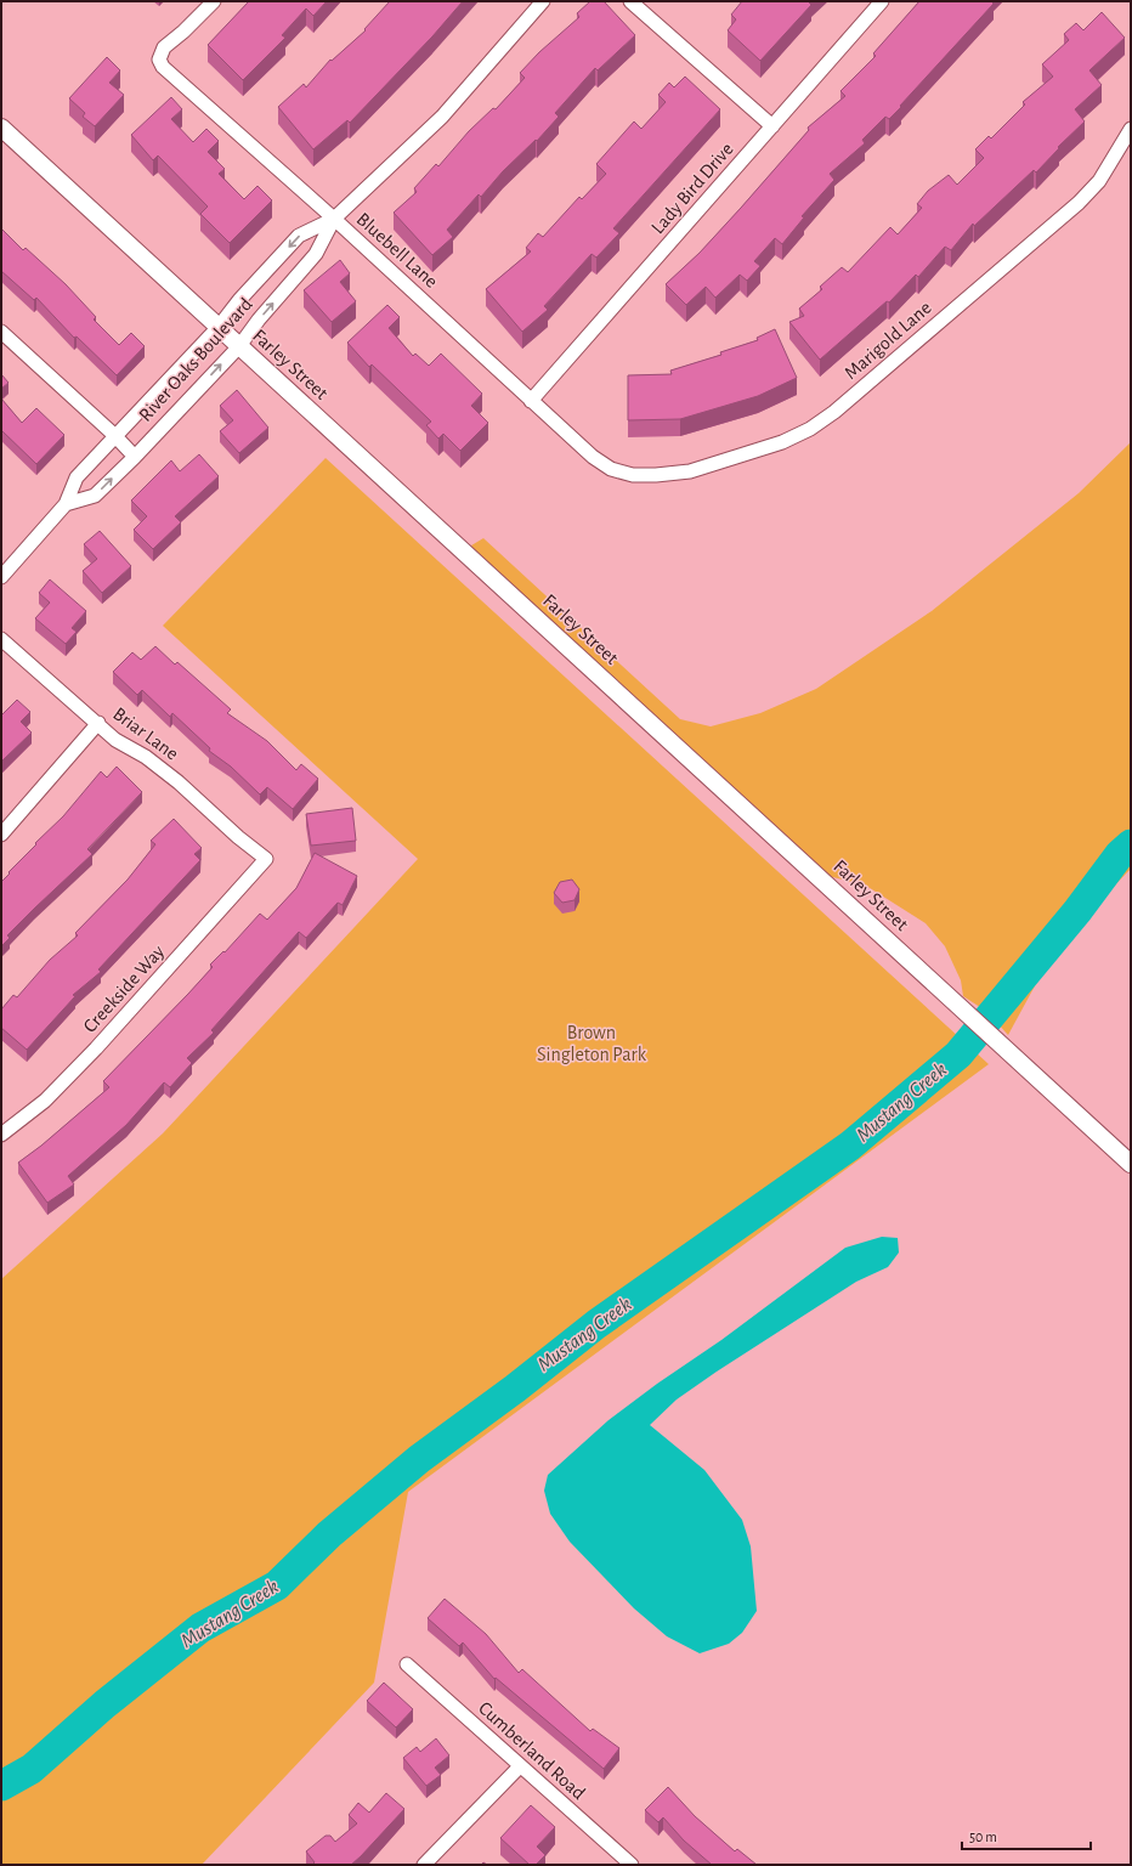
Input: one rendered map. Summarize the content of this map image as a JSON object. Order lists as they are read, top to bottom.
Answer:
{
  "streets": {
    "street": [
      "Lady Bird Drive",
      "Bluebell Lane",
      "Marigold Lane",
      "River Oaks Boulevard",
      "Farley Street",
      "Briar Lane",
      "Creekside Way",
      "Cumberland Road"
    ]
  },
  "crossings": [
    ["Lady Bird Drive", "Bluebell Lane"],
    ["Bluebell Lane", "Marigold Lane"],
    ["Bluebell Lane", "River Oaks Boulevard"],
    ["River Oaks Boulevard", "Farley Street"],
    ["Briar Lane", "Creekside Way"]
  ],
  "water": ["Mustang Creek"],
  "parks": ["Brown Singleton Park"],
  "scale_bar": "50 m"
}
